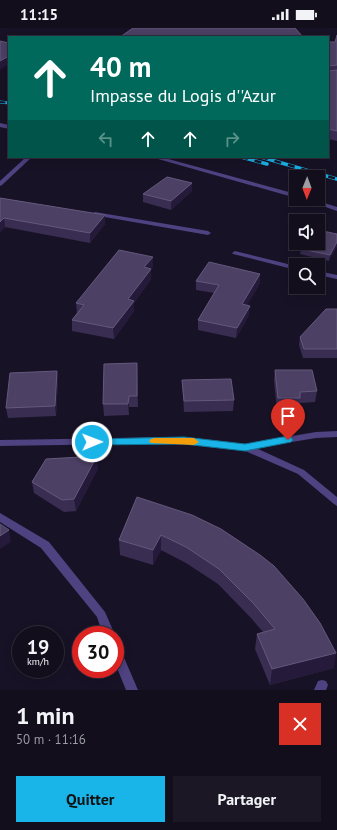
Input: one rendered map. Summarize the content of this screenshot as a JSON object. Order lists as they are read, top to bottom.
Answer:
{
  "north": "bottom",
  "page": {
    "status": "11:15",
    "turn": ["40 m", "Impasse du Logis d''Azur"],
    "speed": "19 km/h",
    "limit": "30",
    "heading": ["1 min", "50 m · 11:16"],
    "buttons": ["Quitter", "Partager"]
  }
}
